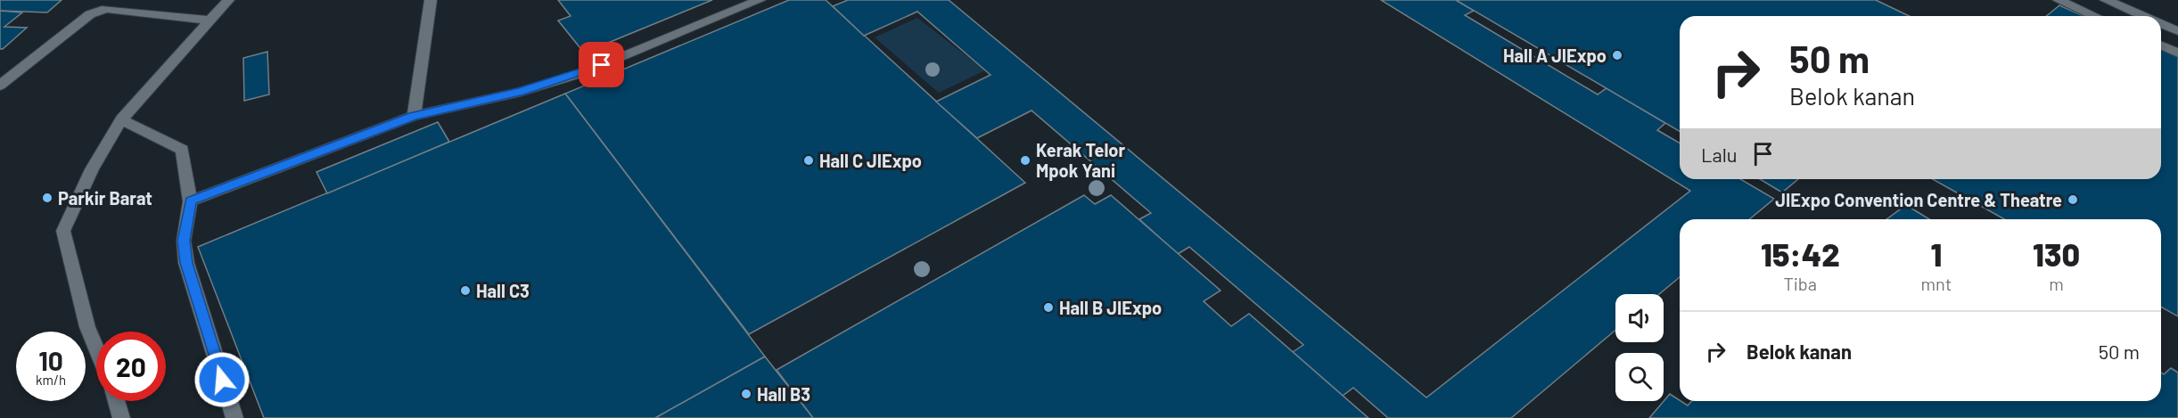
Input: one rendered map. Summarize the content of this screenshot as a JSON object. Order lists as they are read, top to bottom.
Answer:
{
  "places": [
    "Hall A JIExpo",
    "Hall C JIExpo",
    "Kerak Telor Mpok Yani",
    "Parkir Barat",
    "JIExpo Convention Centre & Theatre",
    "Hall C3",
    "Hall B JIExpo",
    "Hall B3"
  ],
  "page": {
    "turn": ["50 m", "Belok kanan"],
    "then": "Lalu",
    "eta": [
      "15:42",
      "Tiba",
      "1",
      "mnt",
      "130",
      "m"
    ],
    "list": [
      {
        "name": "Belok kanan",
        "value": "50 m"
      }
    ],
    "speed": "10 km/h",
    "limit": "20"
  }
}
